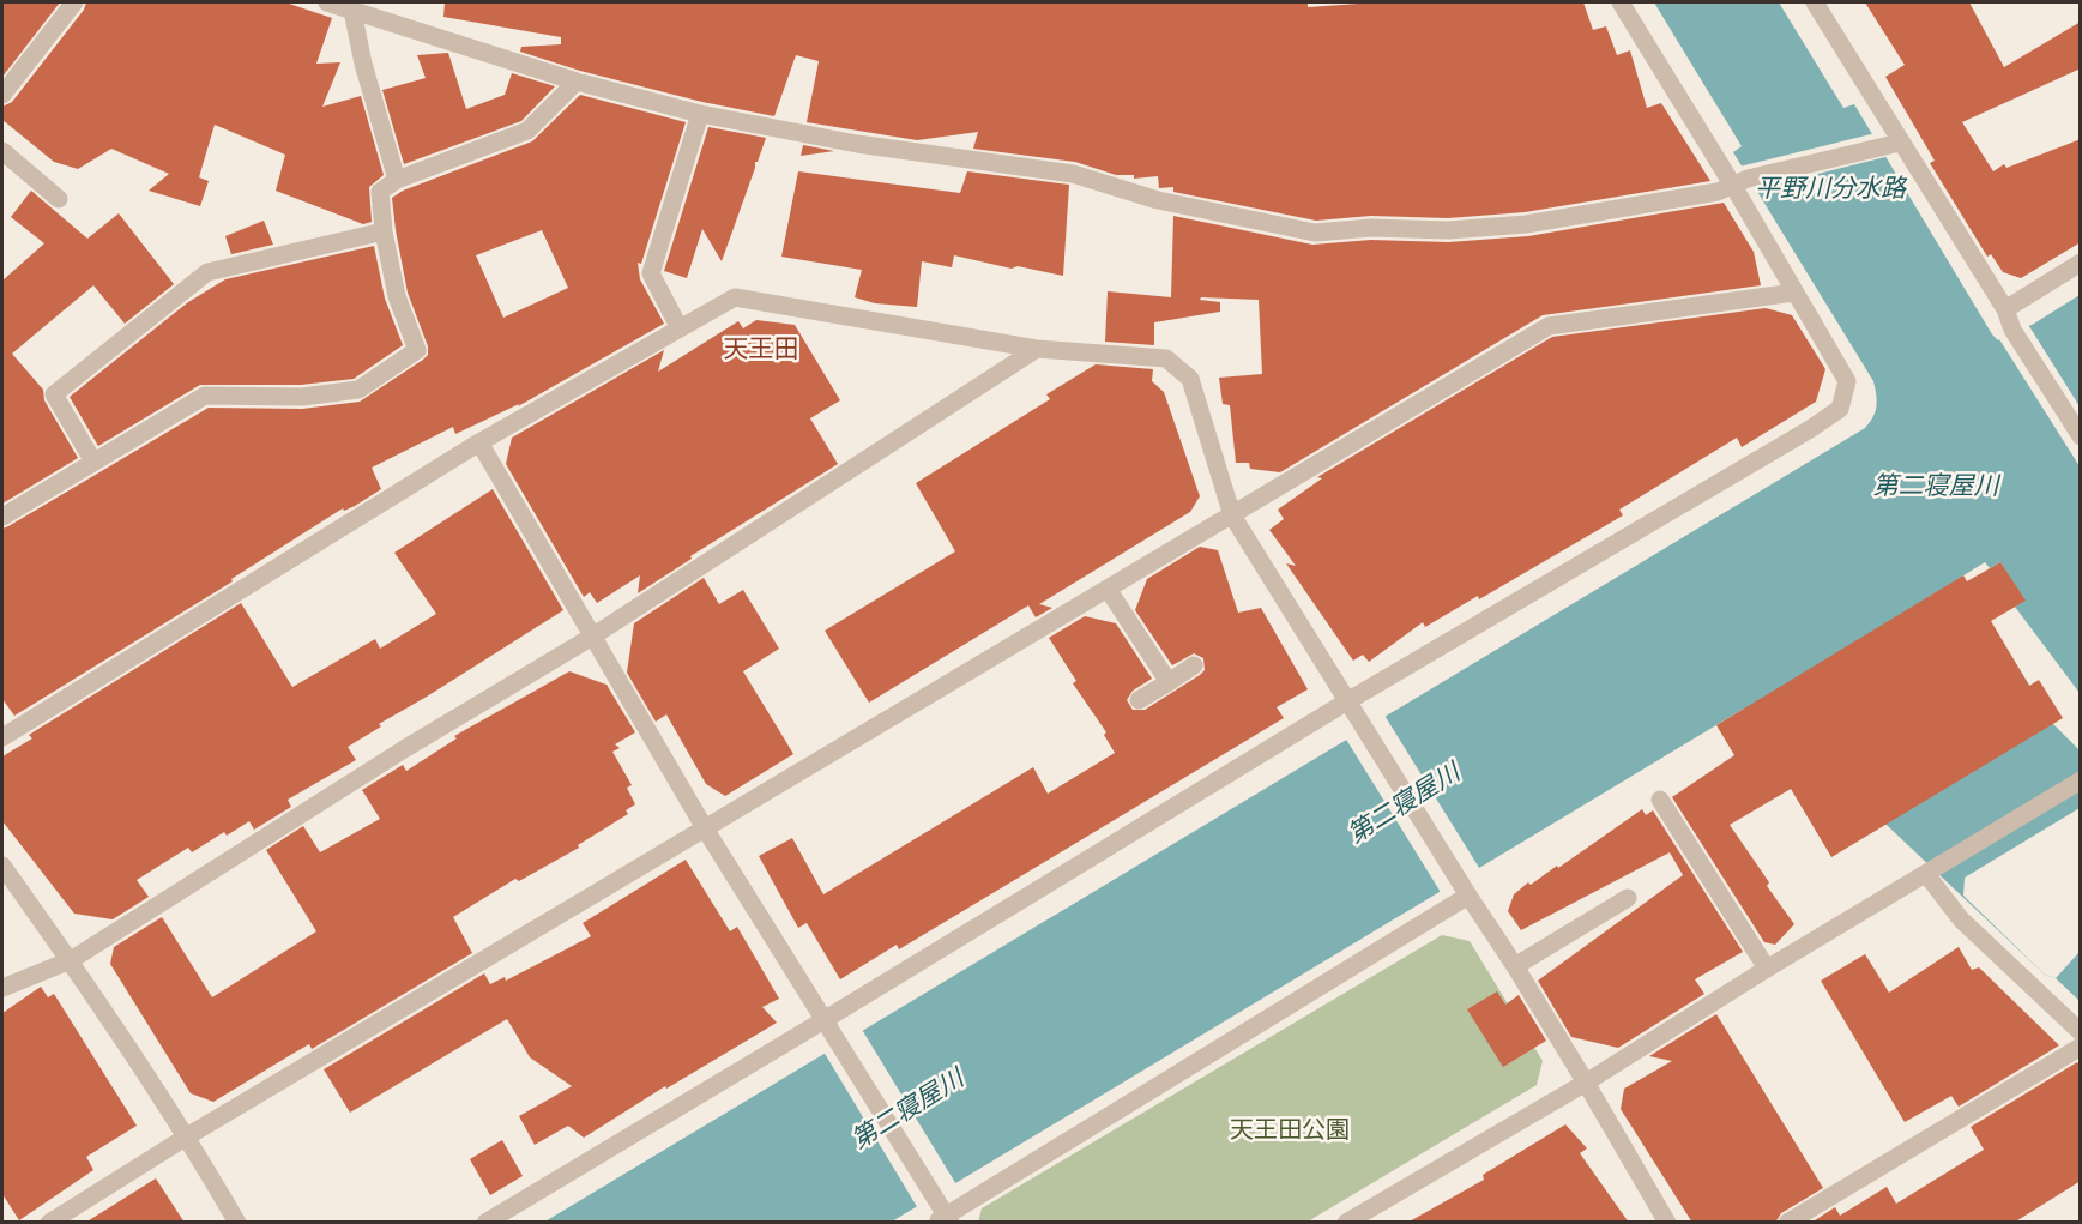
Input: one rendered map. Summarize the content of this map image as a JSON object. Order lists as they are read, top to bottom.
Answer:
{
  "districts": ["天王田"],
  "water": ["平野川分水路", "第二寝屋川"],
  "parks": ["天王田公園"]
}
